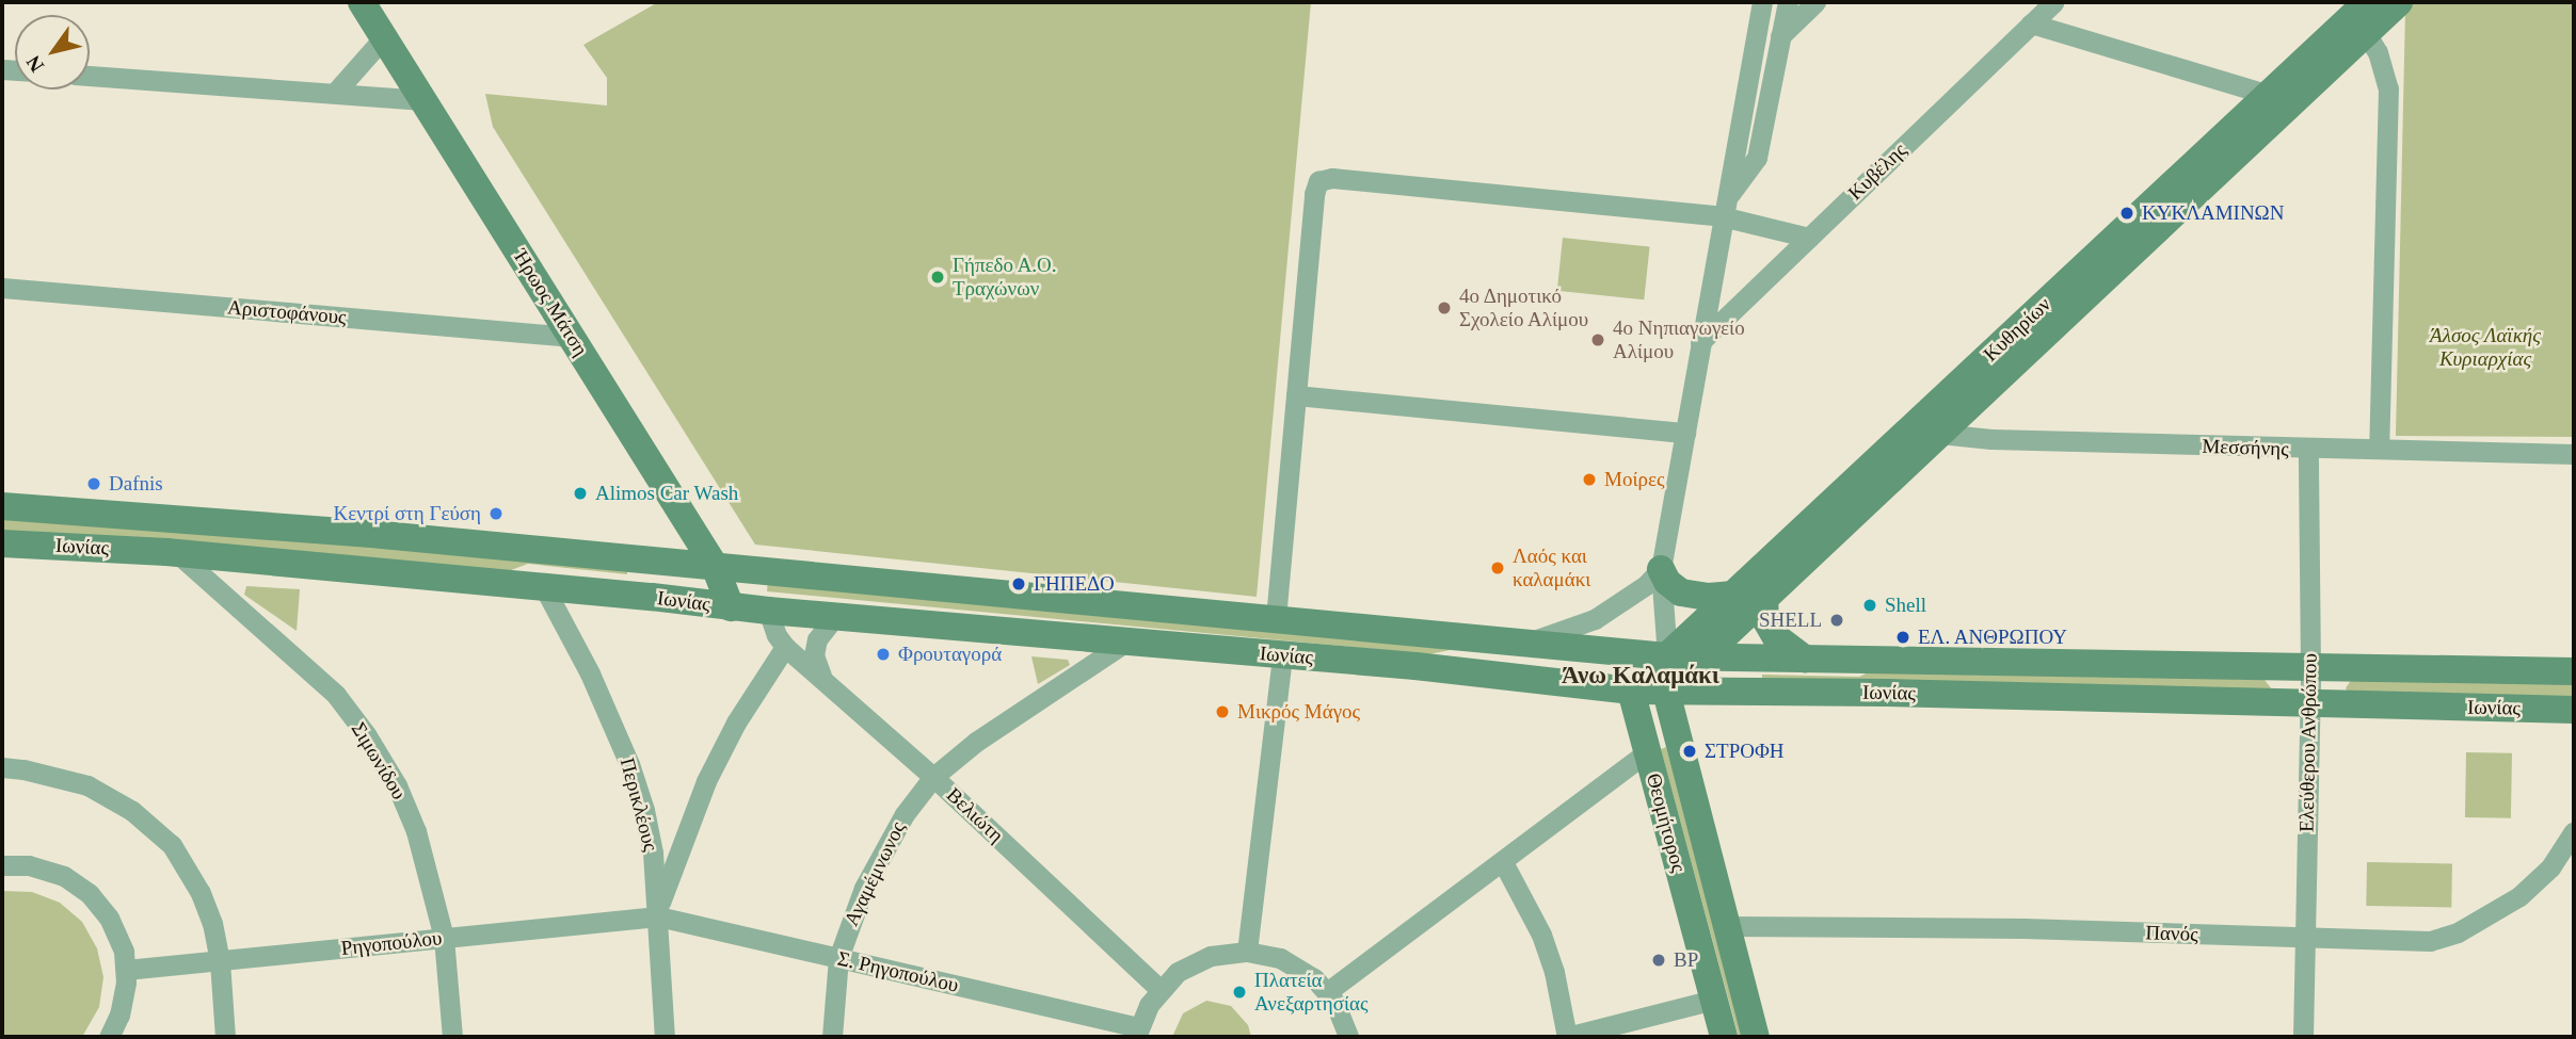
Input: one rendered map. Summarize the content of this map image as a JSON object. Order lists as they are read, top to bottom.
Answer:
{
  "streets": {
    "street": [
      "Κυβέλης",
      "Ήρωος Μάτση",
      "Αριστοφάνους",
      "Κυθηρίων",
      "Μεσσήνης",
      "Ιωνίας",
      "Ελεύθερου Ανθρώπου",
      "Σιμωνίδου",
      "Περικλέους",
      "Βελιώτη",
      "Θεομήτορος",
      "Αγαμέμνωνος",
      "Πανός",
      "Ρηγοπούλου",
      "Σ. Ρηγοπούλου"
    ]
  },
  "crossings": [
    ["Ήρωος Μάτση", "Αριστοφάνους"],
    ["Ήρωος Μάτση", "Ιωνίας"],
    ["Κυθηρίων", "Μεσσήνης"],
    ["Κυθηρίων", "Ιωνίας"],
    ["Κυθηρίων", "Θεομήτορος"],
    ["Μεσσήνης", "Ελεύθερου Ανθρώπου"],
    ["Ιωνίας", "Ελεύθερου Ανθρώπου"],
    ["Ιωνίας", "Σιμωνίδου"],
    ["Ιωνίας", "Περικλέους"],
    ["Ιωνίας", "Θεομήτορος"],
    ["Ιωνίας", "Αγαμέμνωνος"],
    ["Ελεύθερου Ανθρώπου", "Πανός"],
    ["Σιμωνίδου", "Ρηγοπούλου"],
    ["Περικλέους", "Ρηγοπούλου"],
    ["Περικλέους", "Σ. Ρηγοπούλου"],
    ["Βελιώτη", "Αγαμέμνωνος"],
    ["Θεομήτορος", "Πανός"],
    ["Αγαμέμνωνος", "Σ. Ρηγοπούλου"],
    ["Ρηγοπούλου", "Σ. Ρηγοπούλου"]
  ],
  "districts": ["Άνω Καλαμάκι"],
  "parks": ["Άλσος Λαϊκής Κυριαρχίας"],
  "places": [
    "ΚΥΚΛΑΜΙΝΩΝ",
    "Γήπεδο Α.Ο. Τραχώνων",
    "4ο Δημοτικό Σχολείο Αλίμου",
    "4ο Νηπιαγωγείο Αλίμου",
    "Μοίρες",
    "Dafnis",
    "Alimos Car Wash",
    "Κεντρί στη Γεύση",
    "Λαός και καλαμάκι",
    "ΓΗΠΕΔΟ",
    "Shell",
    "SHELL",
    "ΕΛ. ΑΝΘΡΩΠΟΥ",
    "Φρουταγορά",
    "Μικρός Μάγος",
    "ΣΤΡΟΦΗ",
    "BP",
    "Πλατεία Ανεξαρτησίας"
  ],
  "north": "bottom left"
}
